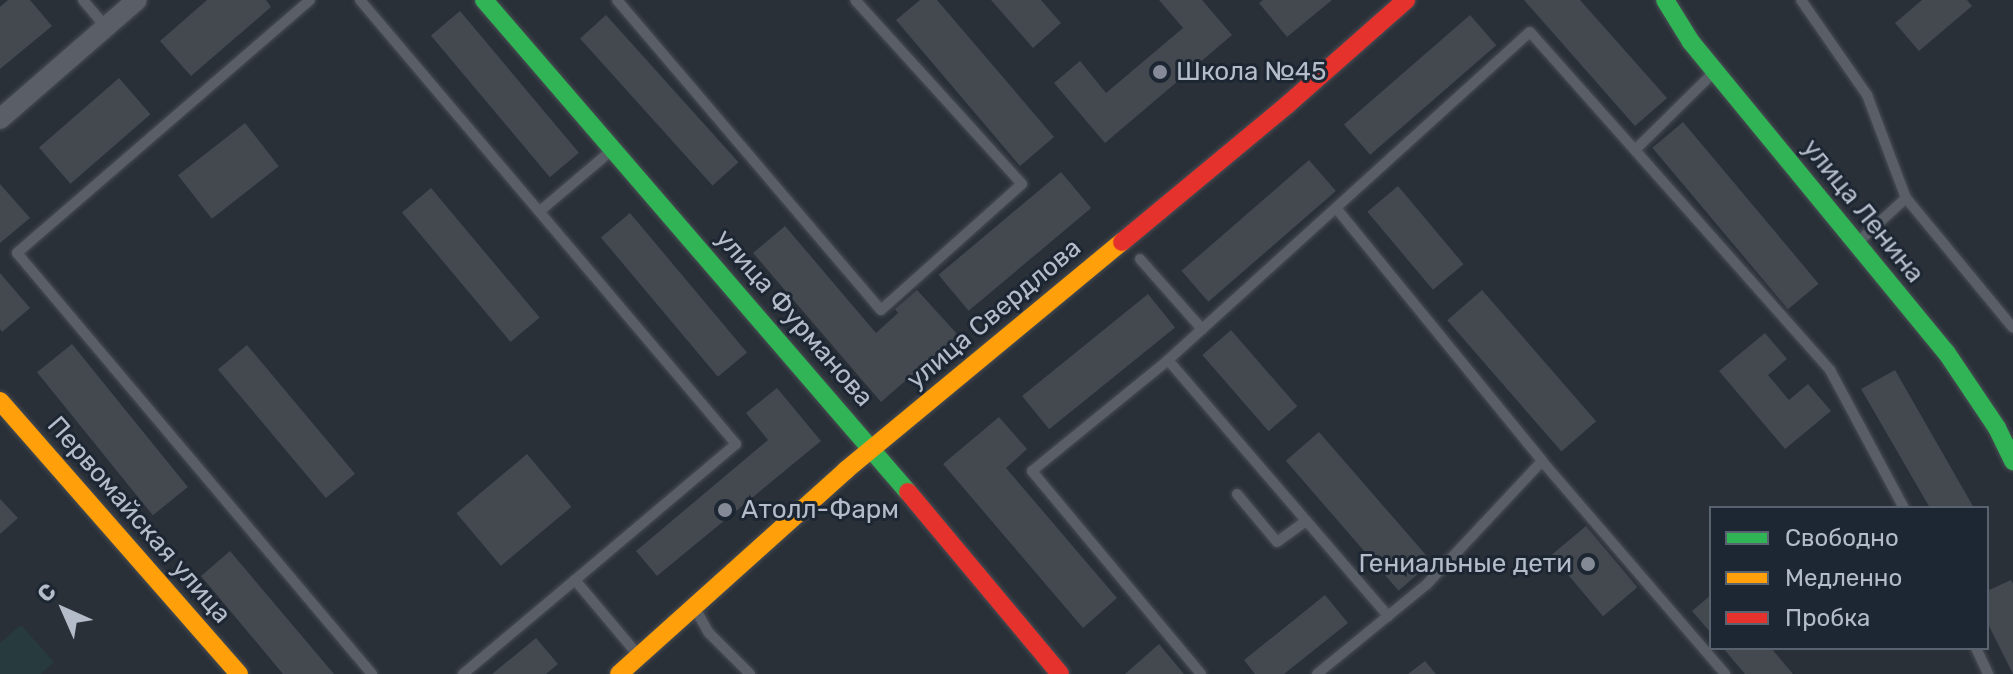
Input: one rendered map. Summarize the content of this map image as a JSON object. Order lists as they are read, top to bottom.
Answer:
{
  "streets": {
    "main road": [
      "улица Ленина",
      "улица Свердлова",
      "улица Фурманова",
      "Первомайская улица"
    ]
  },
  "crossings": [
    ["улица Свердлова", "улица Фурманова"]
  ],
  "places": ["Школа №45", "Атолл-Фарм", "Гениальные дети"],
  "legend": ["Свободно", "Медленно", "Пробка"],
  "north": "top left"
}
